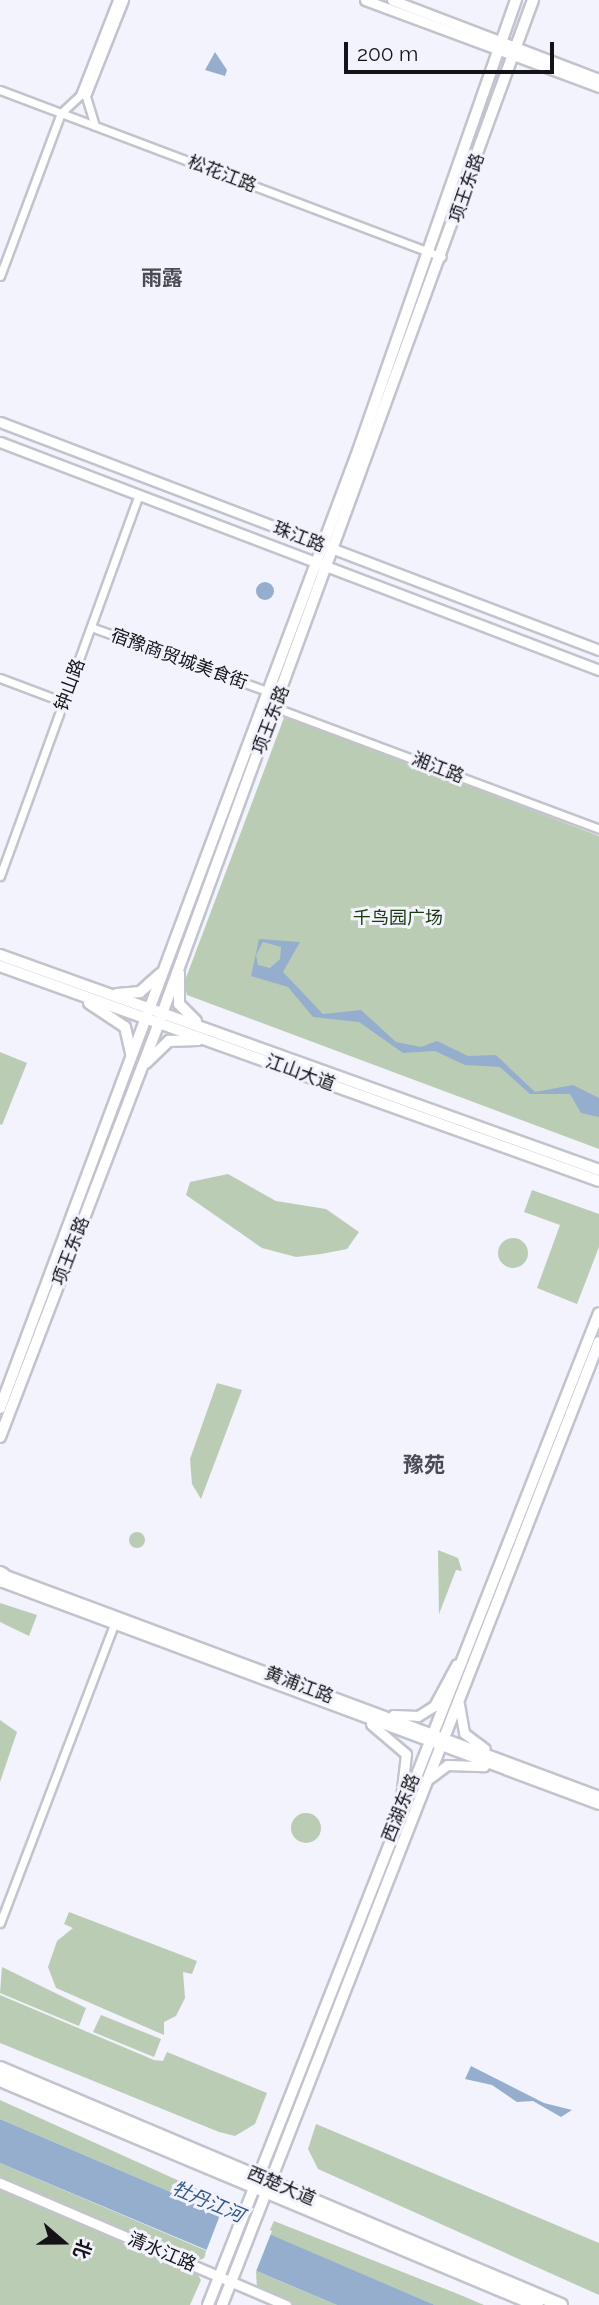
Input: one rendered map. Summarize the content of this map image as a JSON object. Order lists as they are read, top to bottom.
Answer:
{
  "streets": {
    "highway": ["西楚大道"],
    "main road": ["项王东路", "江山大道", "西湖东路"],
    "street": [
      "松花江路",
      "珠江路",
      "宿豫商贸城美食街",
      "钟山路",
      "湘江路",
      "黄浦江路",
      "清水江路"
    ]
  },
  "crossings": [
    ["松花江路", "项王东路"],
    ["项王东路", "珠江路"],
    ["项王东路", "宿豫商贸城美食街"],
    ["项王东路", "湘江路"],
    ["项王东路", "江山大道"],
    ["珠江路", "钟山路"],
    ["宿豫商贸城美食街", "钟山路"],
    ["黄浦江路", "西湖东路"],
    ["西湖东路", "西楚大道"],
    ["西湖东路", "清水江路"]
  ],
  "districts": ["雨露", "豫苑"],
  "water": ["牡丹江河"],
  "parks": ["千鸟园广场"],
  "scale_bar": "200 m",
  "north": "right"
}
